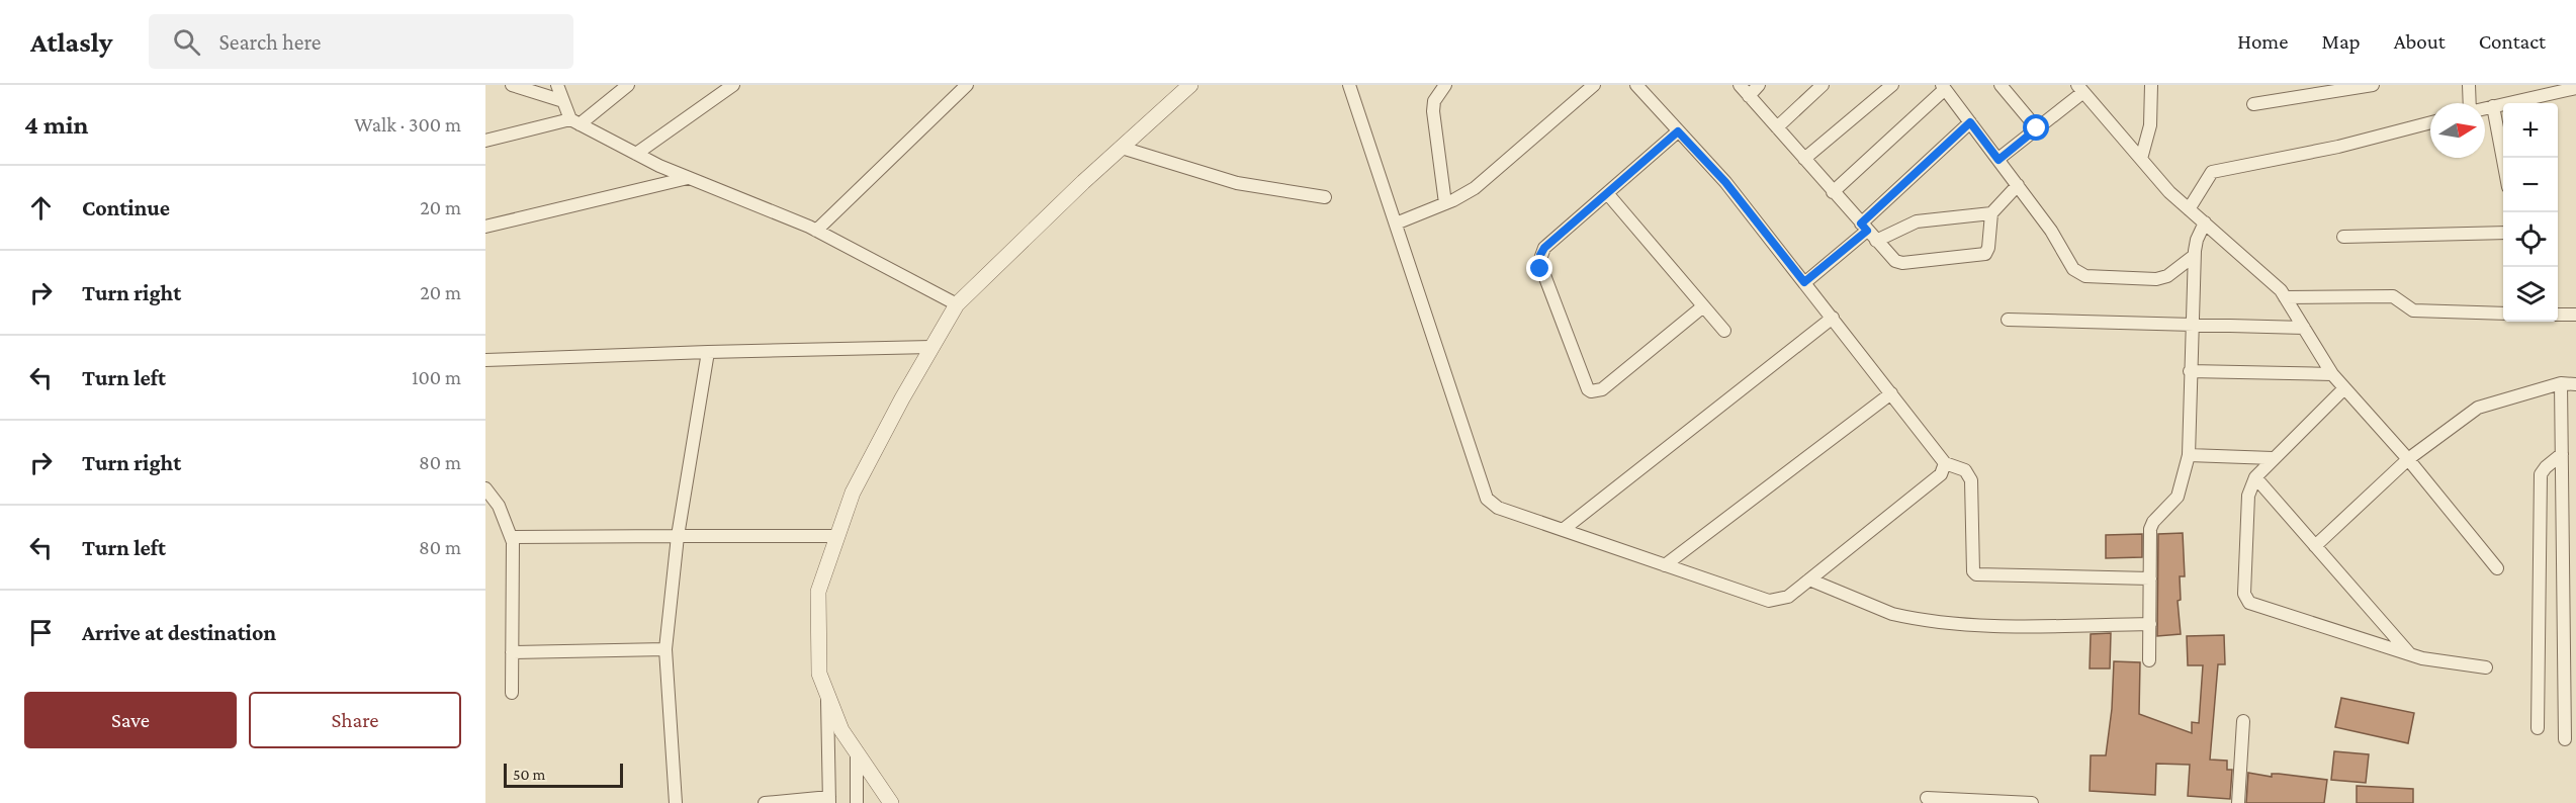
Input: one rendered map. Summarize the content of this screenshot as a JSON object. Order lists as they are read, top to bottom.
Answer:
{
  "scale_bar": "50 m",
  "north": "right",
  "page": {
    "header": "Atlasly",
    "search": "Search here",
    "nav": [
      "Home",
      "Map",
      "About",
      "Contact"
    ],
    "heading": ["4 min", "Walk · 300 m"],
    "map_buttons": ["+", "−"],
    "list": [
      ["Continue", "20 m"],
      ["Turn right", "20 m"],
      ["Turn left", "100 m"],
      ["Turn right", "80 m"],
      ["Turn left", "80 m"],
      "Arrive at destination"
    ],
    "buttons": ["Save", "Share"],
    "scale": "50 m"
  }
}
